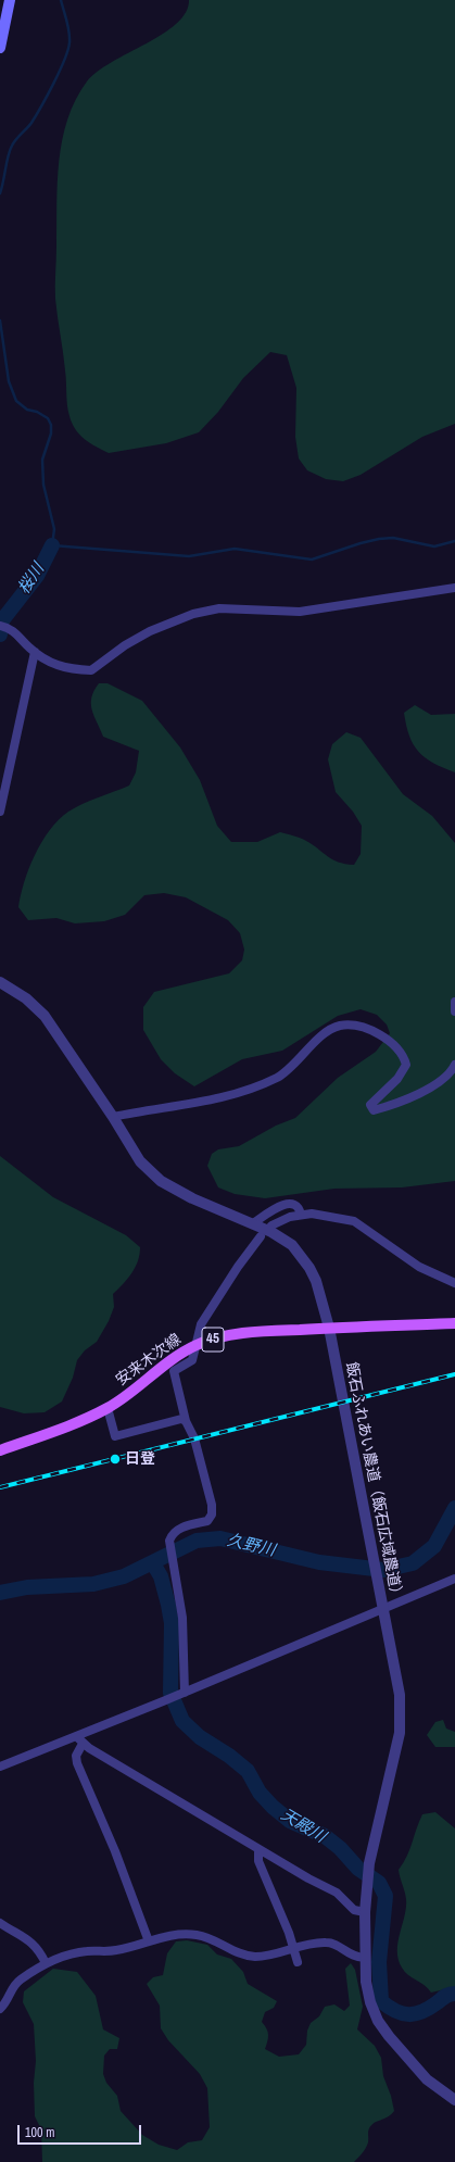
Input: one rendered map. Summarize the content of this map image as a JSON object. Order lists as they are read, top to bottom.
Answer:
{
  "streets": {
    "main road": ["45", "安来木次線"],
    "street": ["飯石ふれあい農道（飯石広域農道）"]
  },
  "crossings": [
    ["安来木次線", "飯石ふれあい農道（飯石広域農道）"]
  ],
  "water": ["桜川", "久野川", "天殿川"],
  "places": ["日登"],
  "scale_bar": "100 m"
}
